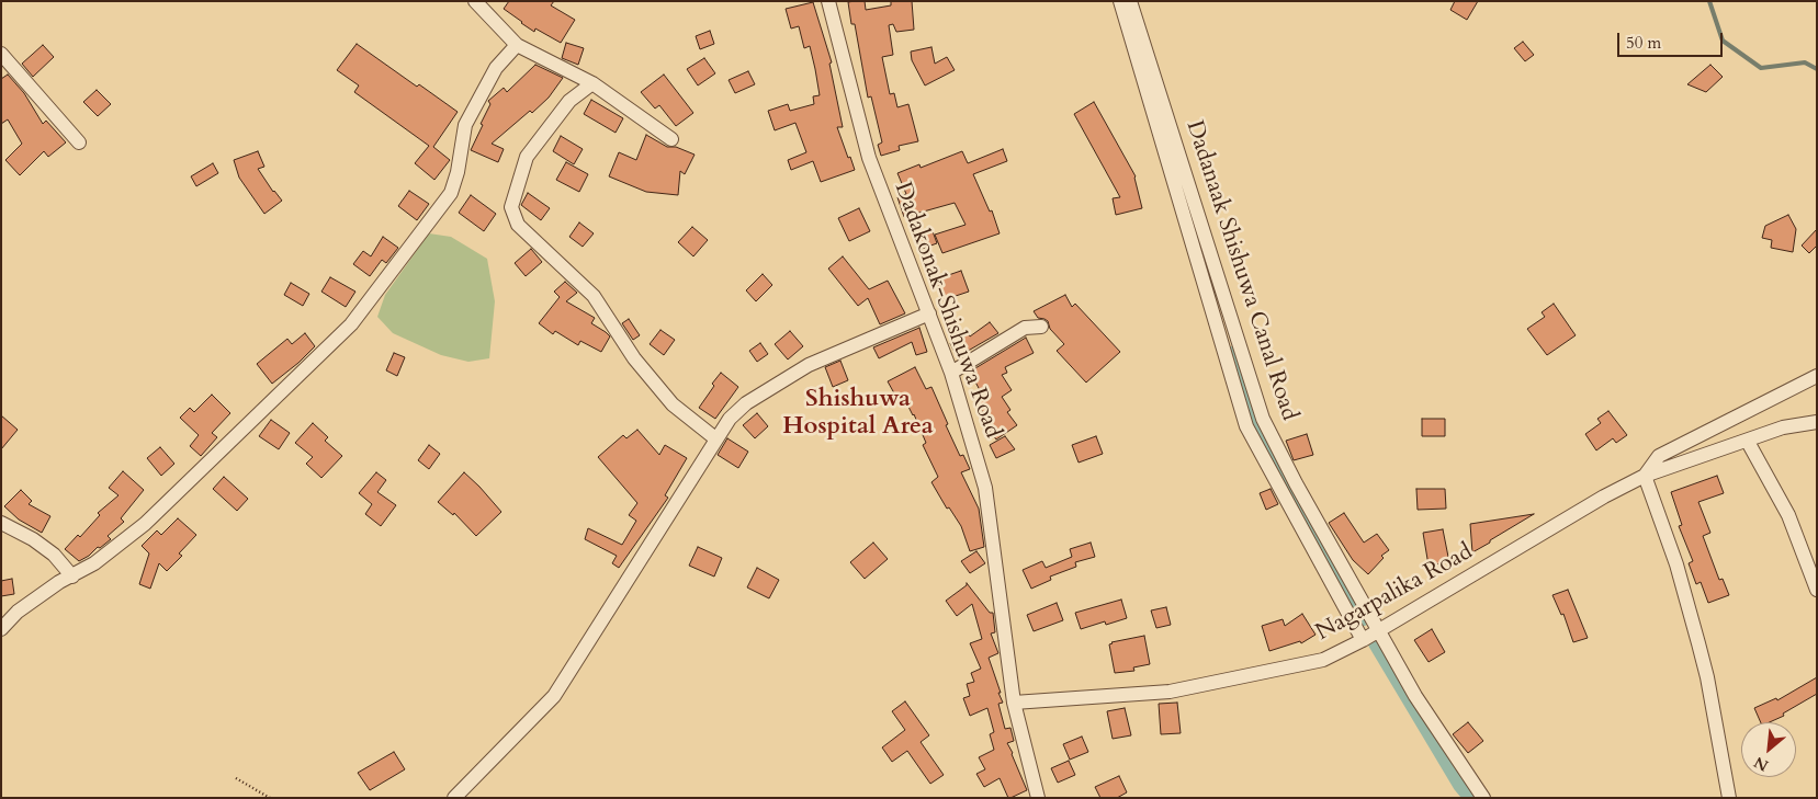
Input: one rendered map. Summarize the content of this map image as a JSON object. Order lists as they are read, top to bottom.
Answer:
{
  "streets": {
    "street": ["Dadanaak Shishuwa Canal Road", "Dadakonak-Shishuwa Road", "Nagarpalika Road"]
  },
  "crossings": [
    ["Dadanaak Shishuwa Canal Road", "Nagarpalika Road"],
    ["Dadakonak-Shishuwa Road", "Nagarpalika Road"]
  ],
  "districts": ["Shishuwa Hospital Area"],
  "scale_bar": "50 m",
  "north": "bottom left"
}
